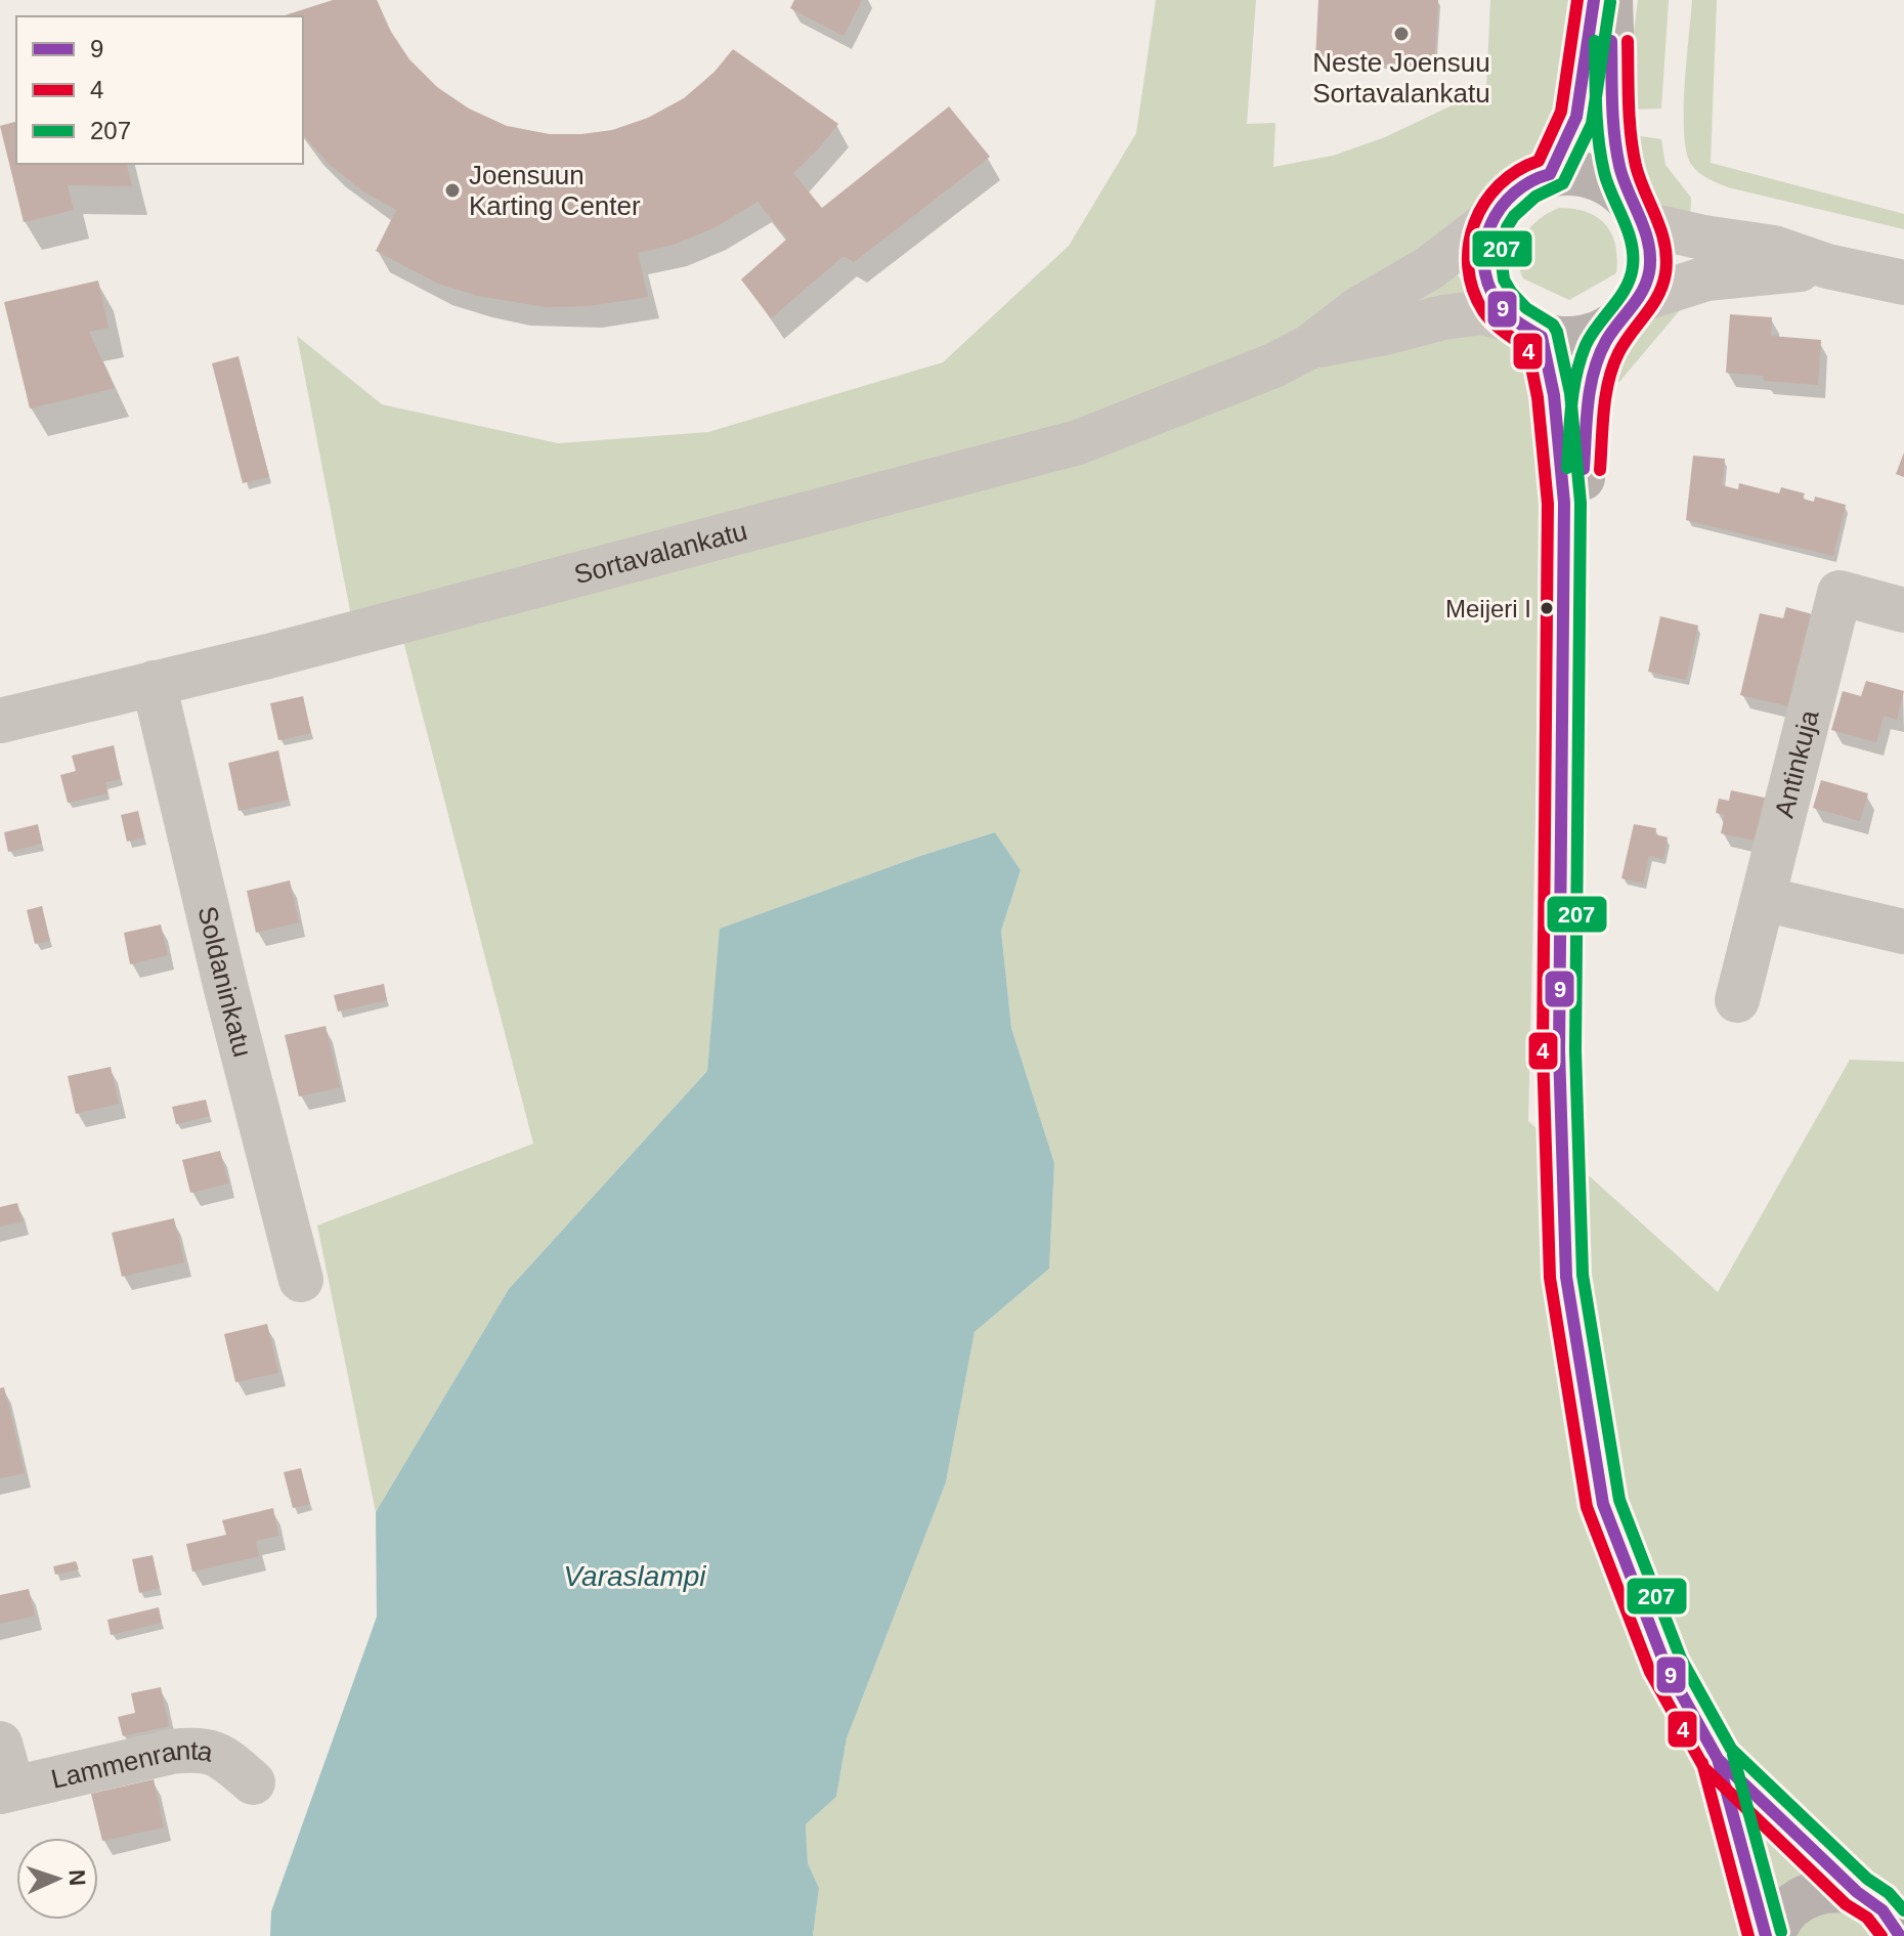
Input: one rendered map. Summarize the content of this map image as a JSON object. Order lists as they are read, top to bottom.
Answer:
{
  "streets": {
    "street": [
      "Sortavalankatu",
      "Antinkuja",
      "Soldaninkatu",
      "Lammenranta"
    ]
  },
  "crossings": [
    ["Sortavalankatu", "Soldaninkatu"]
  ],
  "water": ["Varaslampi"],
  "places": ["Neste Joensuu Sortavalankatu", "Joensuun Karting Center", "Meijeri I"],
  "lines": ["transit line 9", "transit line 4", "transit line 207"],
  "legend": ["9", "4", "207"],
  "north": "right"
}
